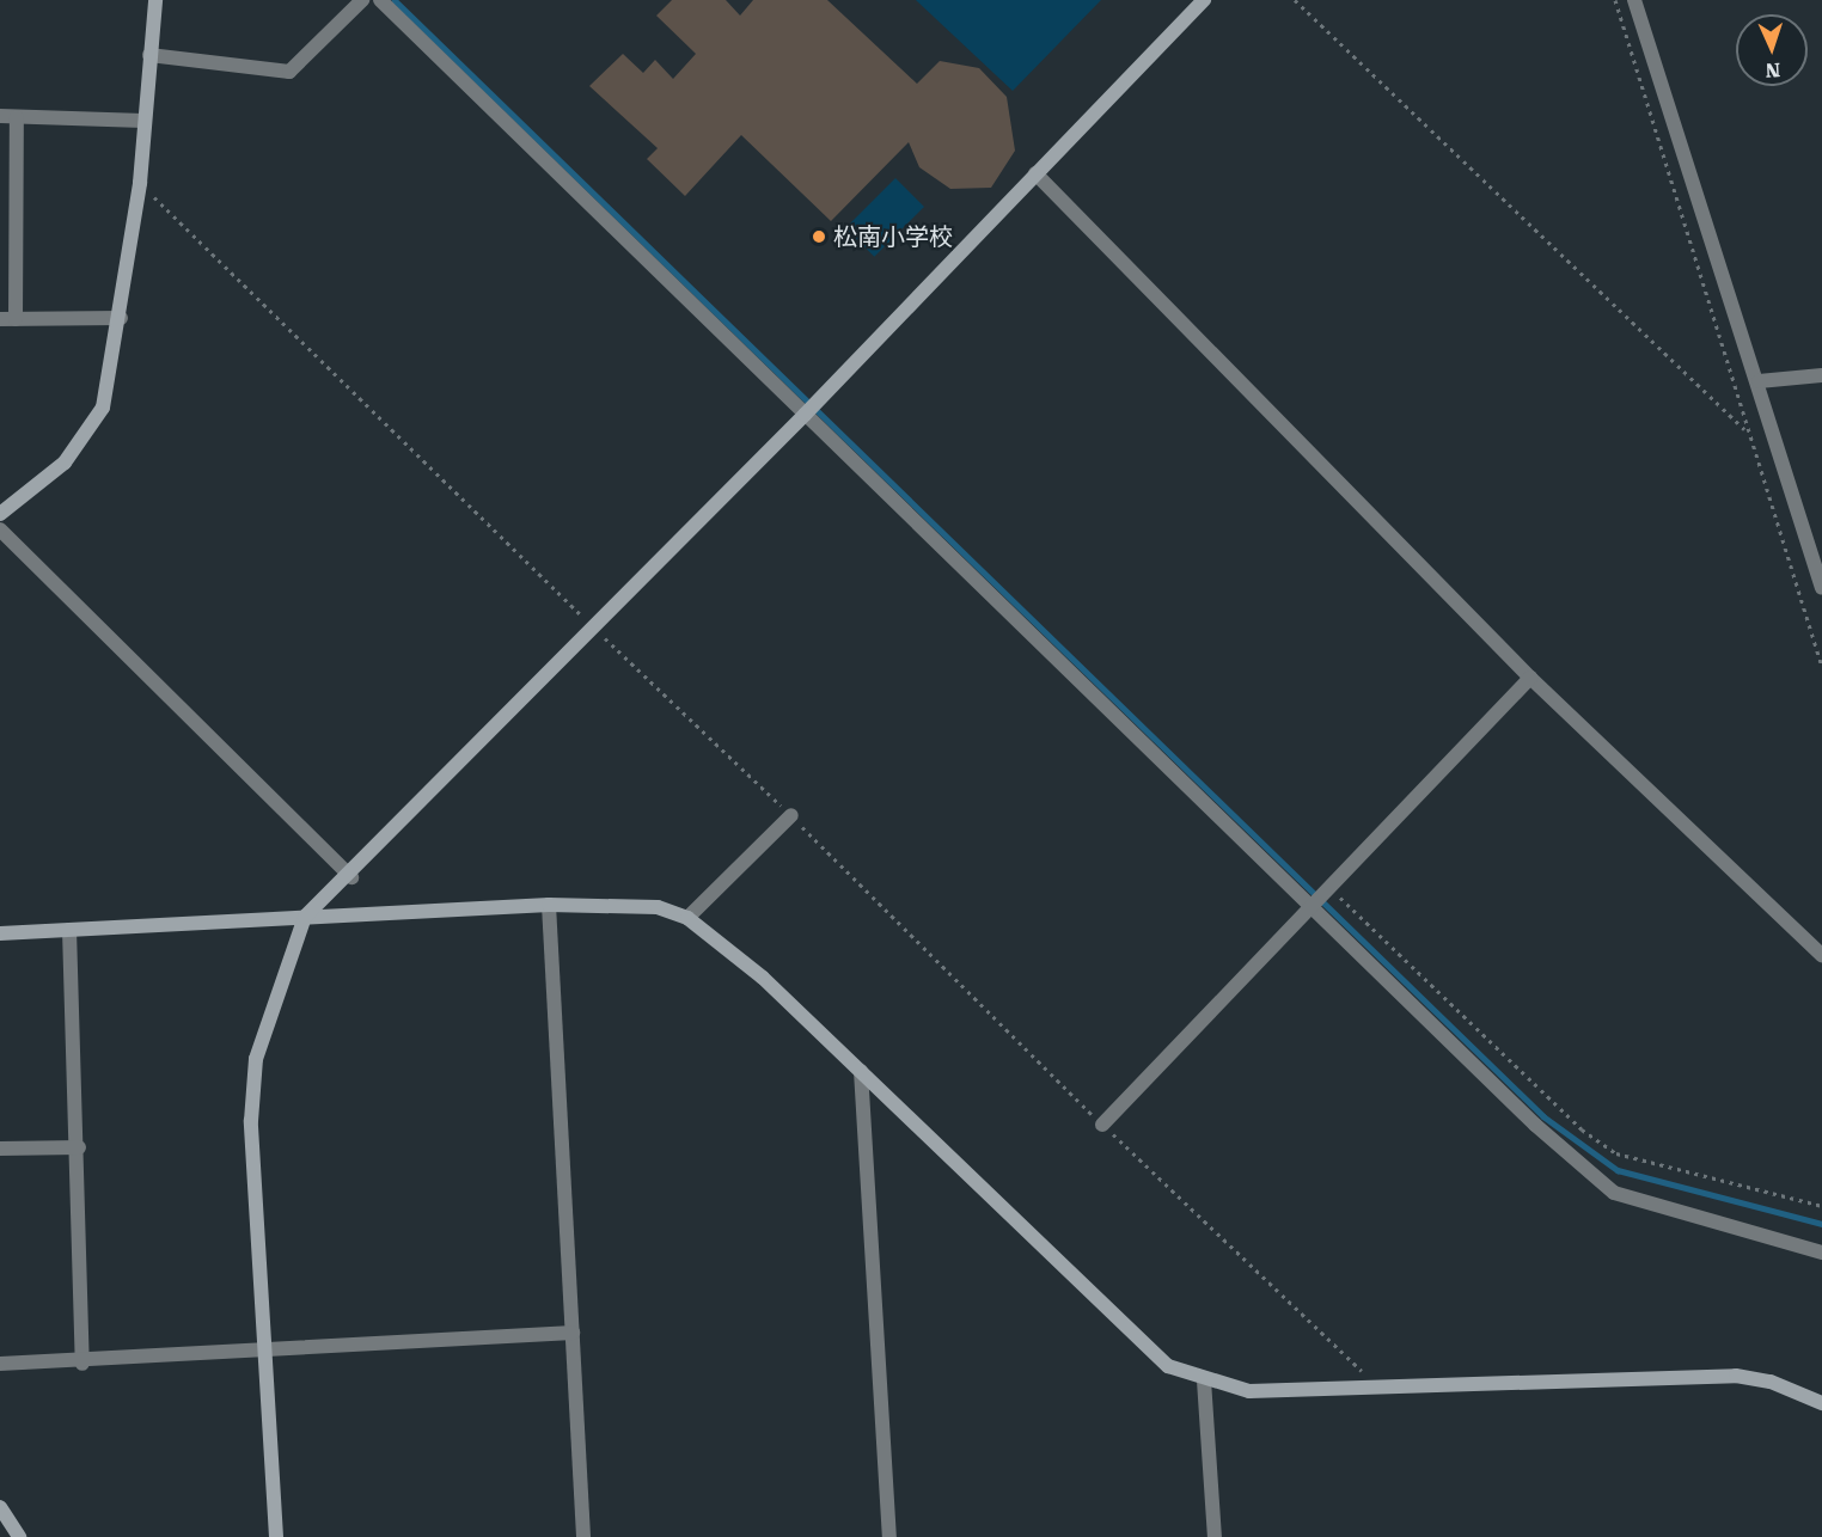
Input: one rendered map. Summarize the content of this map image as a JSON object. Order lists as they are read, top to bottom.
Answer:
{
  "places": ["松南小学校"],
  "north": "bottom"
}
